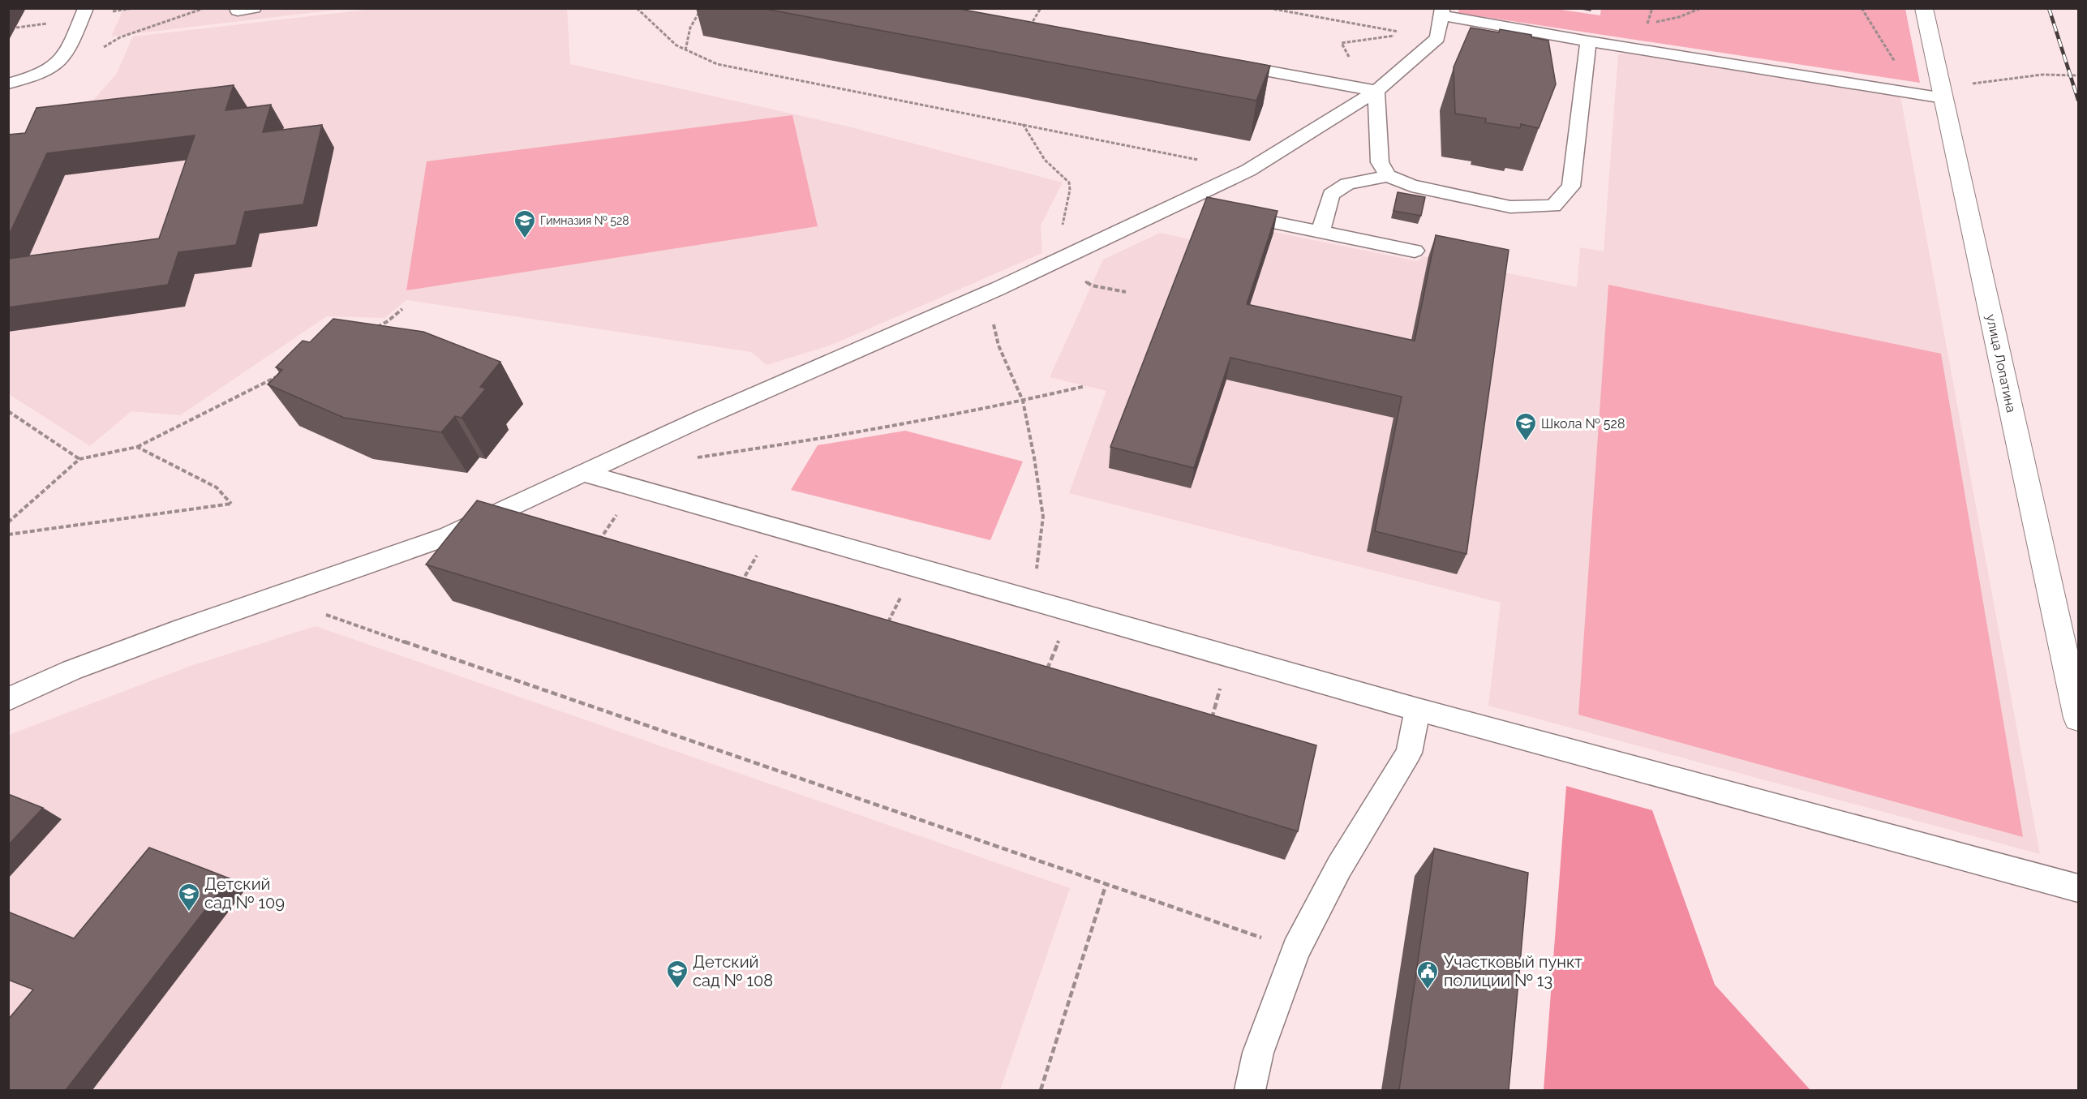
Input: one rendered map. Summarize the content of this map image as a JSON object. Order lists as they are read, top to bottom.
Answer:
{
  "streets": {
    "street": ["улица Лопатина"]
  },
  "places": {
    "school or university": [
      "Гимназия № 528",
      "Школа № 528",
      "Детский сад № 109",
      "Детский сад № 108"
    ],
    "public building": ["Участковый пункт полиции № 13"]
  }
}
